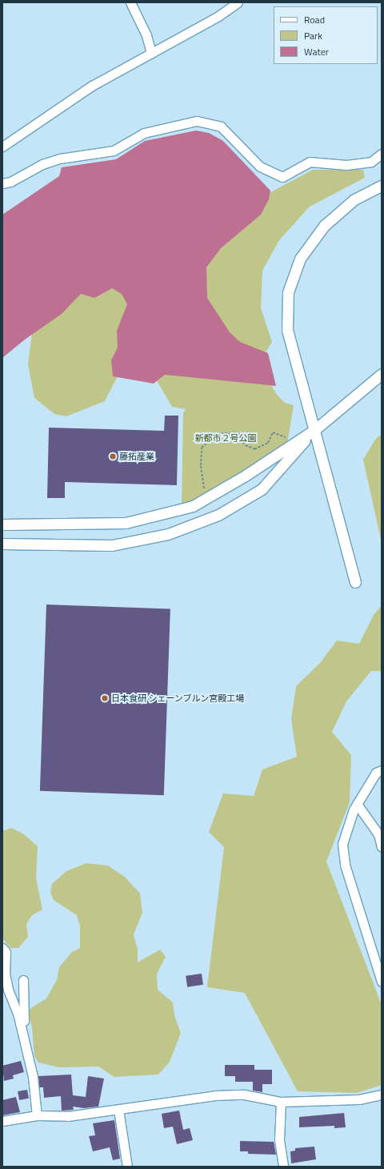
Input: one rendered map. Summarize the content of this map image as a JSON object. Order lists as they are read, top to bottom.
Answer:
{
  "parks": ["新都市２号公園"],
  "places": ["藤拓産業", "日本食研 シェーンブルン宮殿工場"],
  "legend": ["Road", "Park", "Water"]
}
